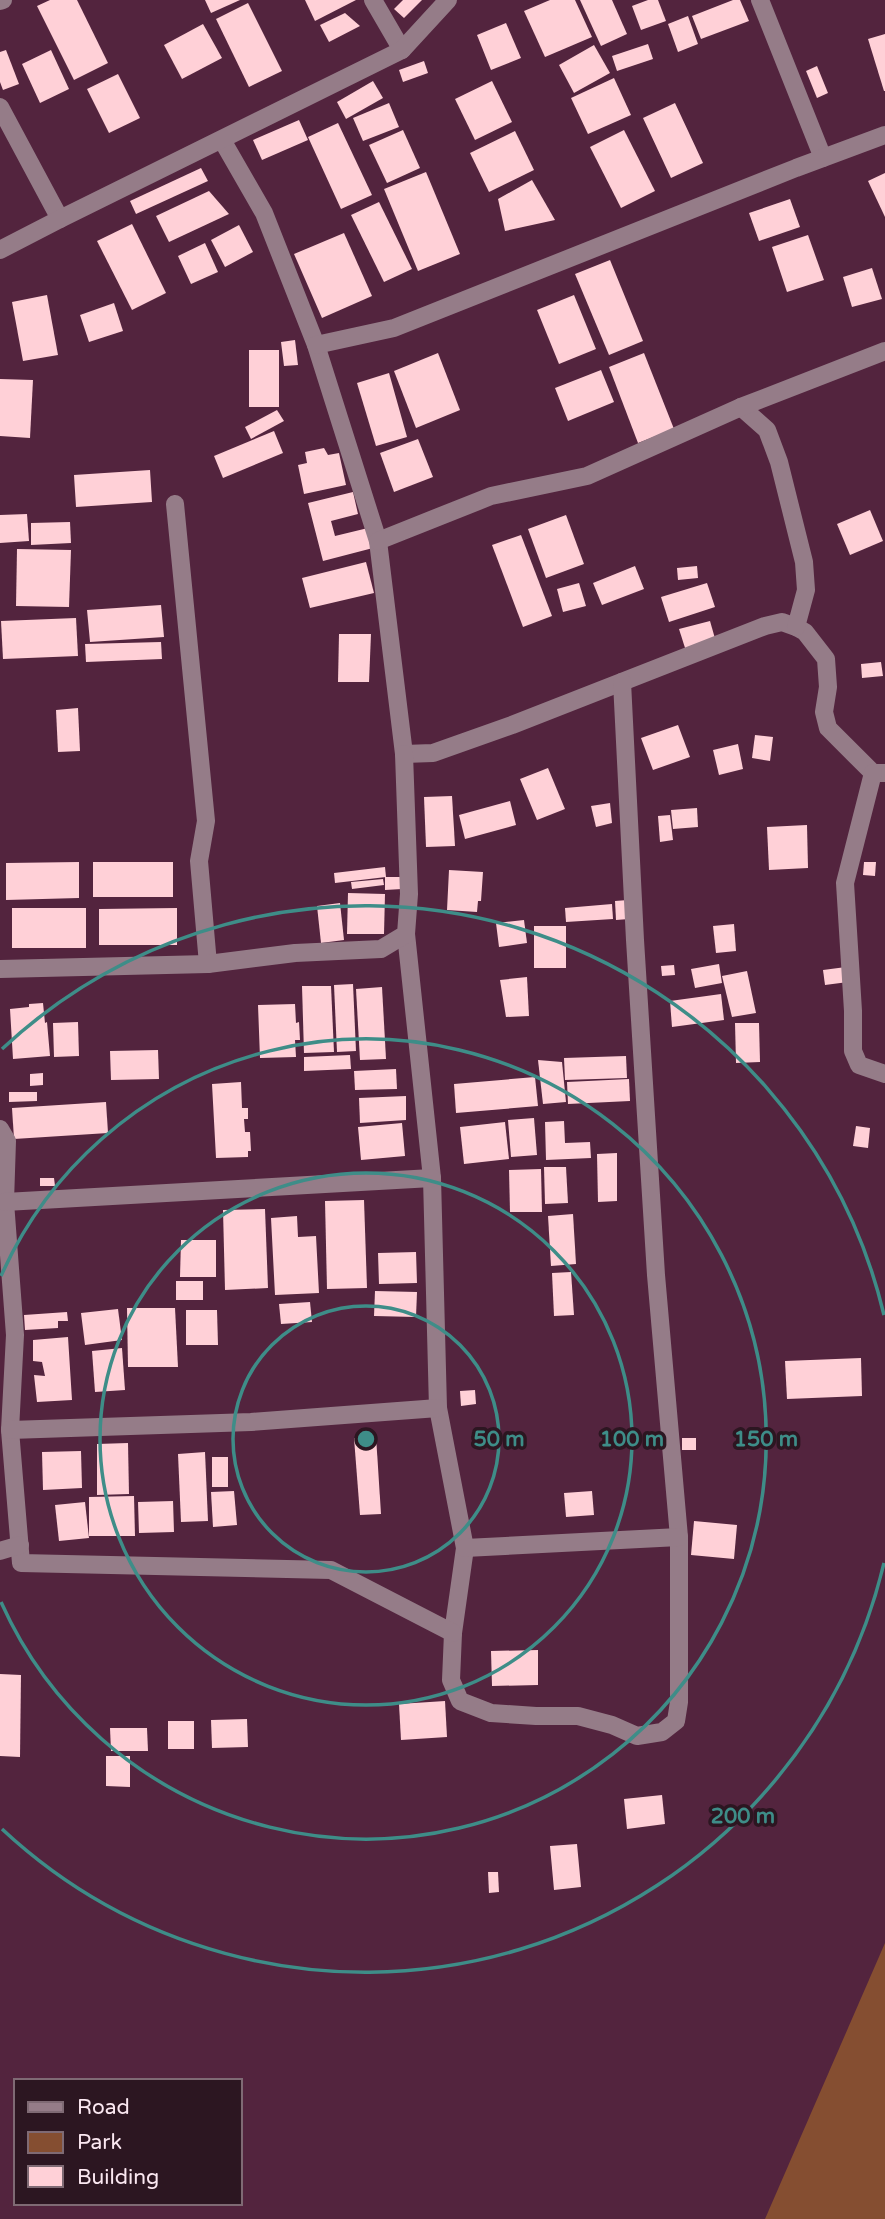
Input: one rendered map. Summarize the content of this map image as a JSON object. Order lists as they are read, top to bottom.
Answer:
{
  "legend": ["Road", "Park", "Building"],
  "rings": [
    "50 m",
    "100 m",
    "150 m",
    "200 m"
  ]
}
